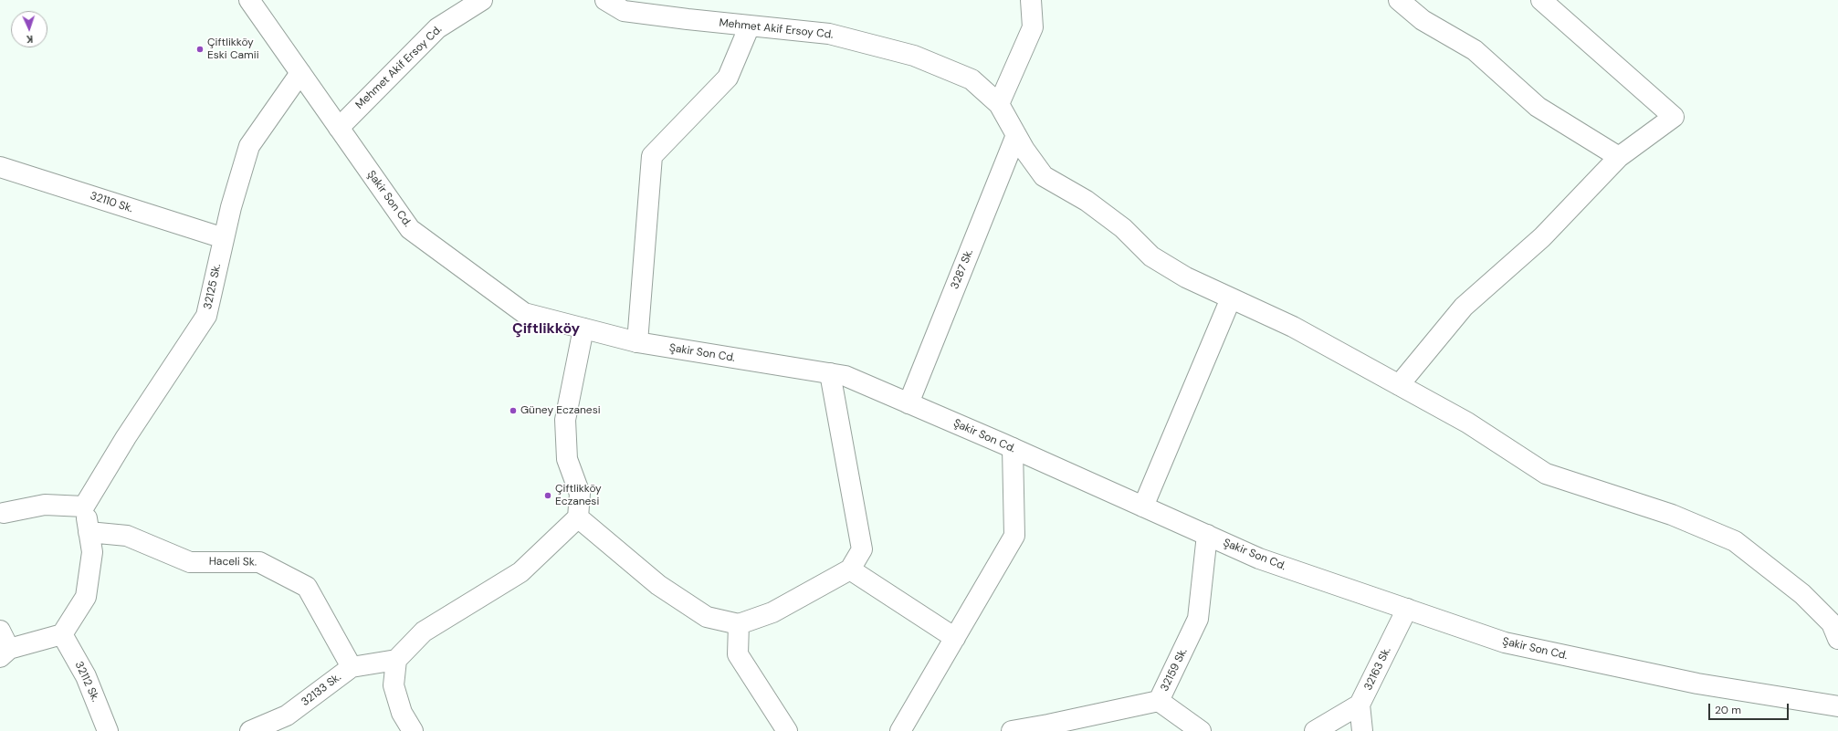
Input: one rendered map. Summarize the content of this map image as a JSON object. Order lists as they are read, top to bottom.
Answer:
{
  "streets": {
    "street": [
      "Mehmet Akif Ersoy Cd.",
      "Şakir Son Cd.",
      "32110 Sk.",
      "3287 Sk.",
      "32125 Sk.",
      "Haceli Sk.",
      "32163 Sk.",
      "32159 Sk.",
      "32112 Sk.",
      "32133 Sk."
    ]
  },
  "crossings": [
    ["Mehmet Akif Ersoy Cd.", "Şakir Son Cd."],
    ["Mehmet Akif Ersoy Cd.", "3287 Sk."],
    ["Şakir Son Cd.", "3287 Sk."],
    ["Şakir Son Cd.", "32125 Sk."],
    ["Şakir Son Cd.", "32163 Sk."],
    ["Şakir Son Cd.", "32159 Sk."],
    ["32110 Sk.", "32125 Sk."],
    ["Haceli Sk.", "32133 Sk."]
  ],
  "districts": ["Çiftlikköy"],
  "places": ["Çiftlikköy Eski Camii", "Güney Eczanesi", "Çiftlikköy Eczanesi"],
  "scale_bar": "20 m",
  "north": "bottom"
}
